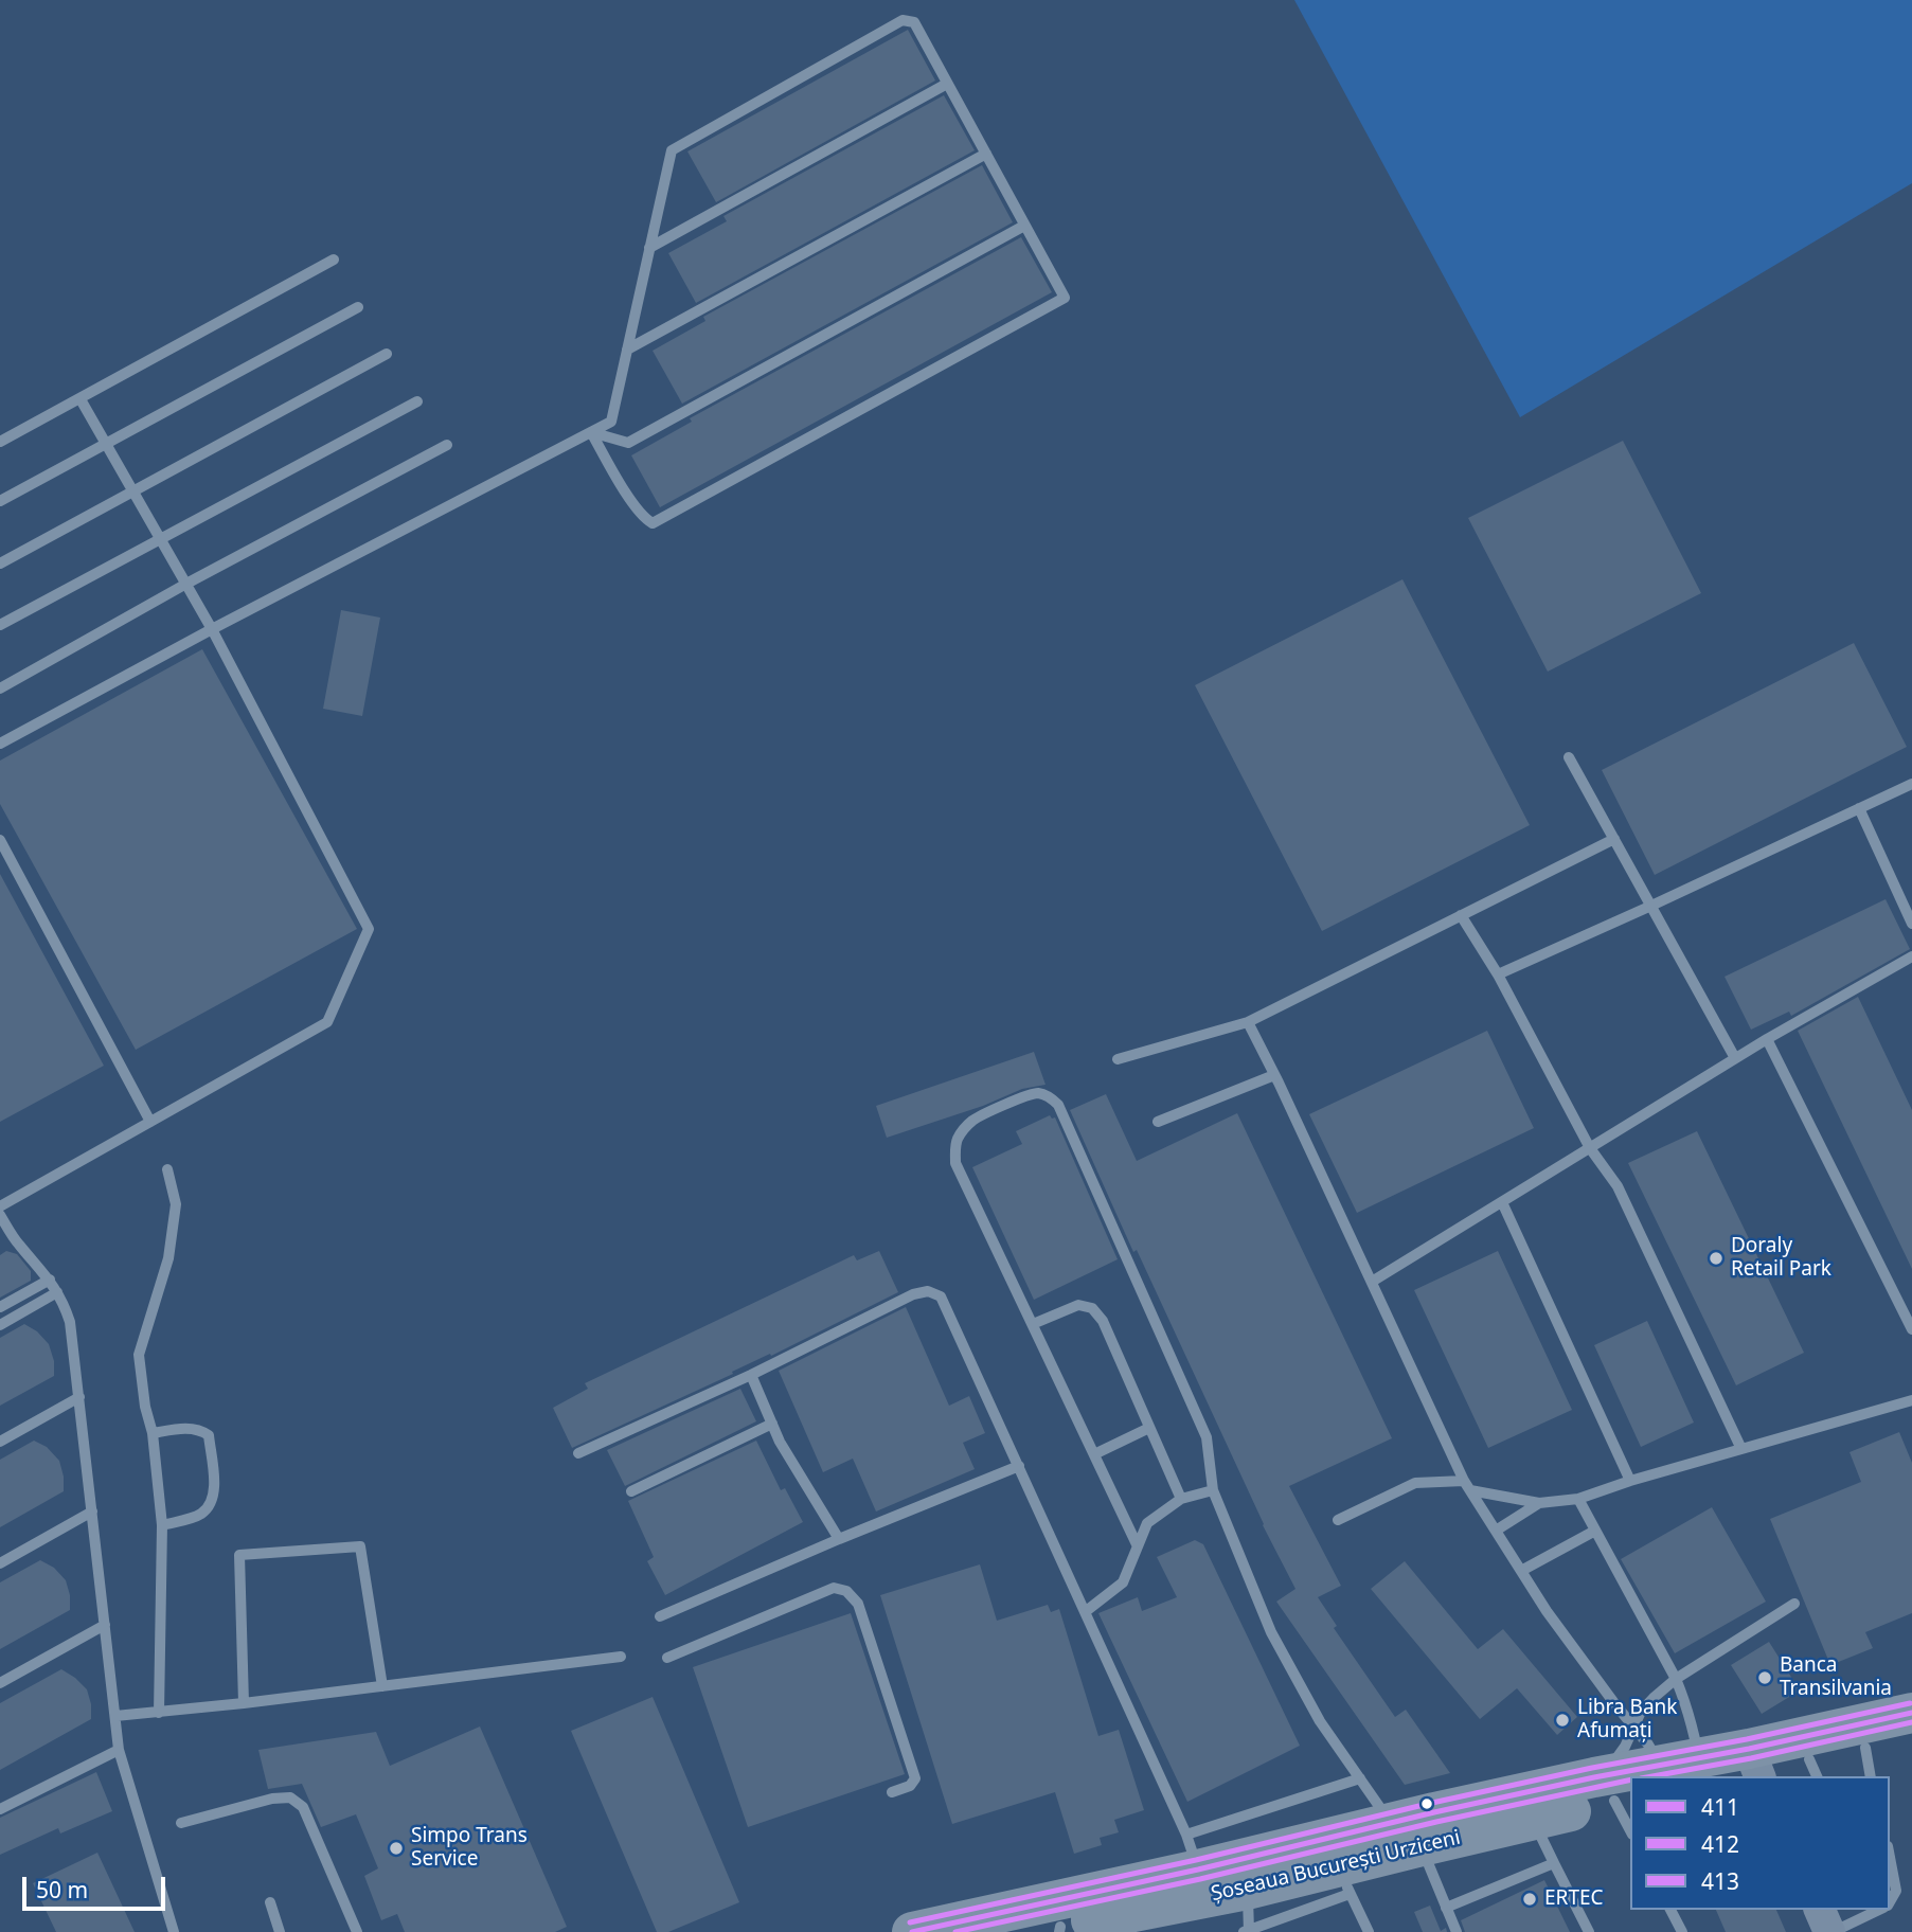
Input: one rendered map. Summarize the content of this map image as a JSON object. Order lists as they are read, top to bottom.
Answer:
{
  "streets": {
    "highway": ["Șoseaua București Urziceni"]
  },
  "places": [
    "Doraly Retail Park",
    "Banca Transilvania",
    "Libra Bank Afumați",
    "Simpo Trans Service",
    "ERTEC"
  ],
  "lines": ["transit line 413", "transit line 411", "transit line 412"],
  "legend": ["411", "412", "413"],
  "scale_bar": "50 m"
}
